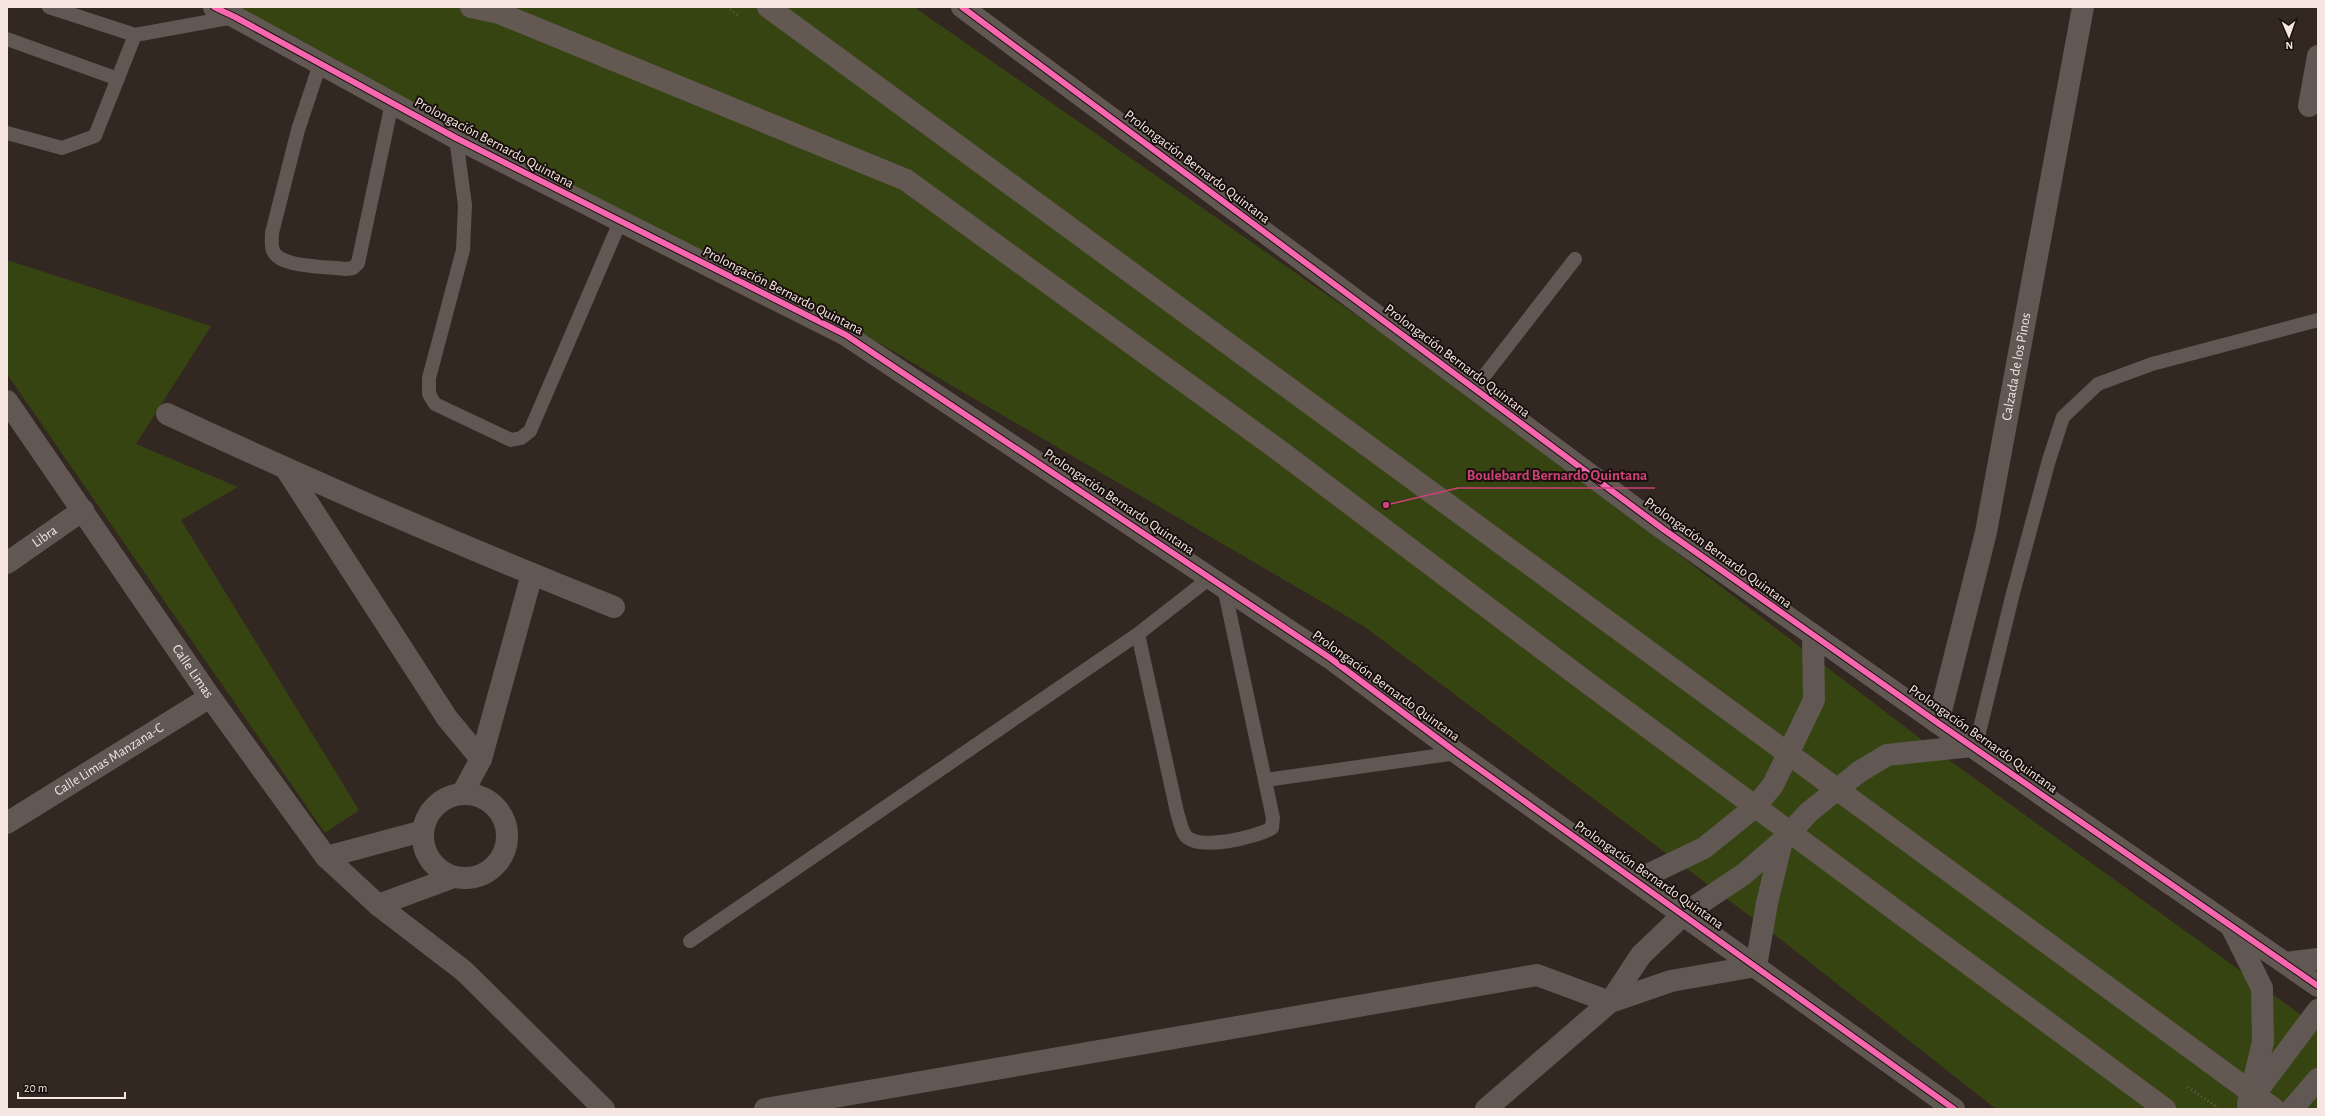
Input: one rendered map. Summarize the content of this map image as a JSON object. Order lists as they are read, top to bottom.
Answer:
{
  "streets": {
    "street": [
      "Prolongación Bernardo Quintana",
      "Calzada de los Pinos",
      "Libra",
      "Calle Limas",
      "Calle Limas Manzana-C"
    ]
  },
  "crossings": [
    ["Prolongación Bernardo Quintana", "Calzada de los Pinos"],
    ["Libra", "Calle Limas"],
    ["Calle Limas", "Calle Limas Manzana-C"]
  ],
  "places": ["Boulebard Bernardo Quintana"],
  "scale_bar": "20 m",
  "north": "bottom"
}
